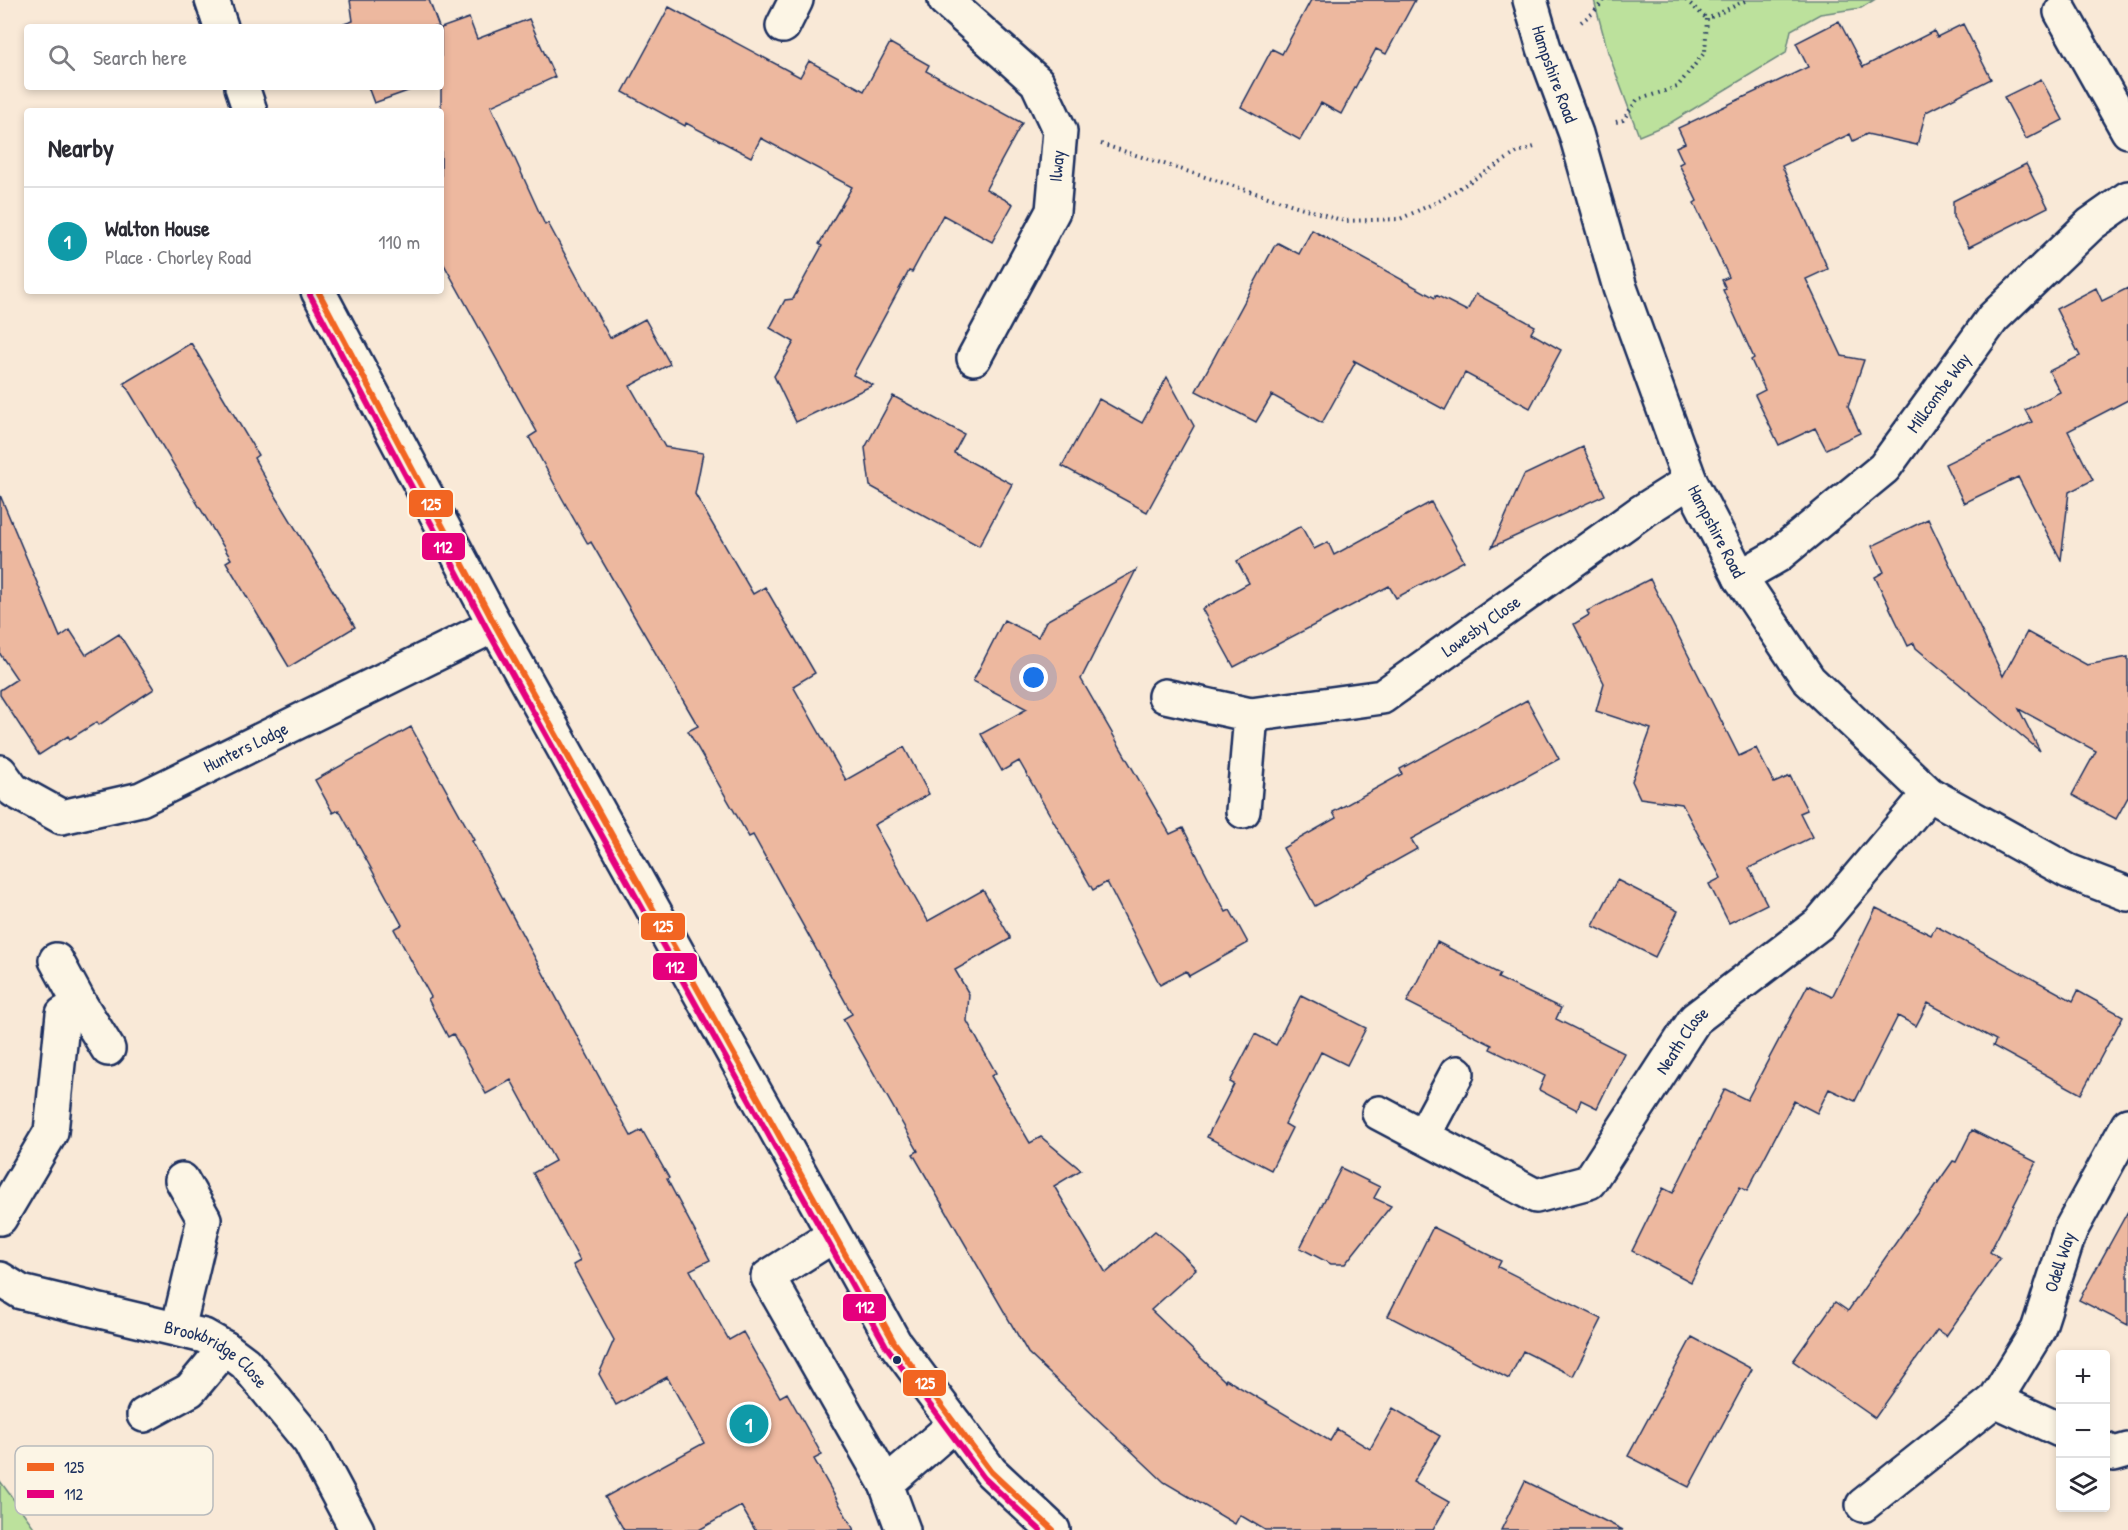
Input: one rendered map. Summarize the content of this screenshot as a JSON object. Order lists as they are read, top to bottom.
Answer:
{
  "streets": {
    "street": [
      "Hampshire Road",
      "Ilway",
      "Millcombe Way",
      "Lowesby Close",
      "Hunters Lodge",
      "Neath Close",
      "Odell Way",
      "Brookbridge Close"
    ]
  },
  "crossings": [
    ["Hampshire Road", "Millcombe Way"],
    ["Hampshire Road", "Lowesby Close"],
    ["Hampshire Road", "Neath Close"]
  ],
  "lines": ["transit line 125", "transit line 112"],
  "legend": ["125", "112"],
  "page": {
    "search": "Search here",
    "heading": "Nearby",
    "list": [
      {
        "mark": "1",
        "name": "Walton House",
        "note": "Place · Chorley Road",
        "value": "110 m"
      }
    ],
    "map_buttons": ["+", "−"],
    "pins": "1"
  }
}
